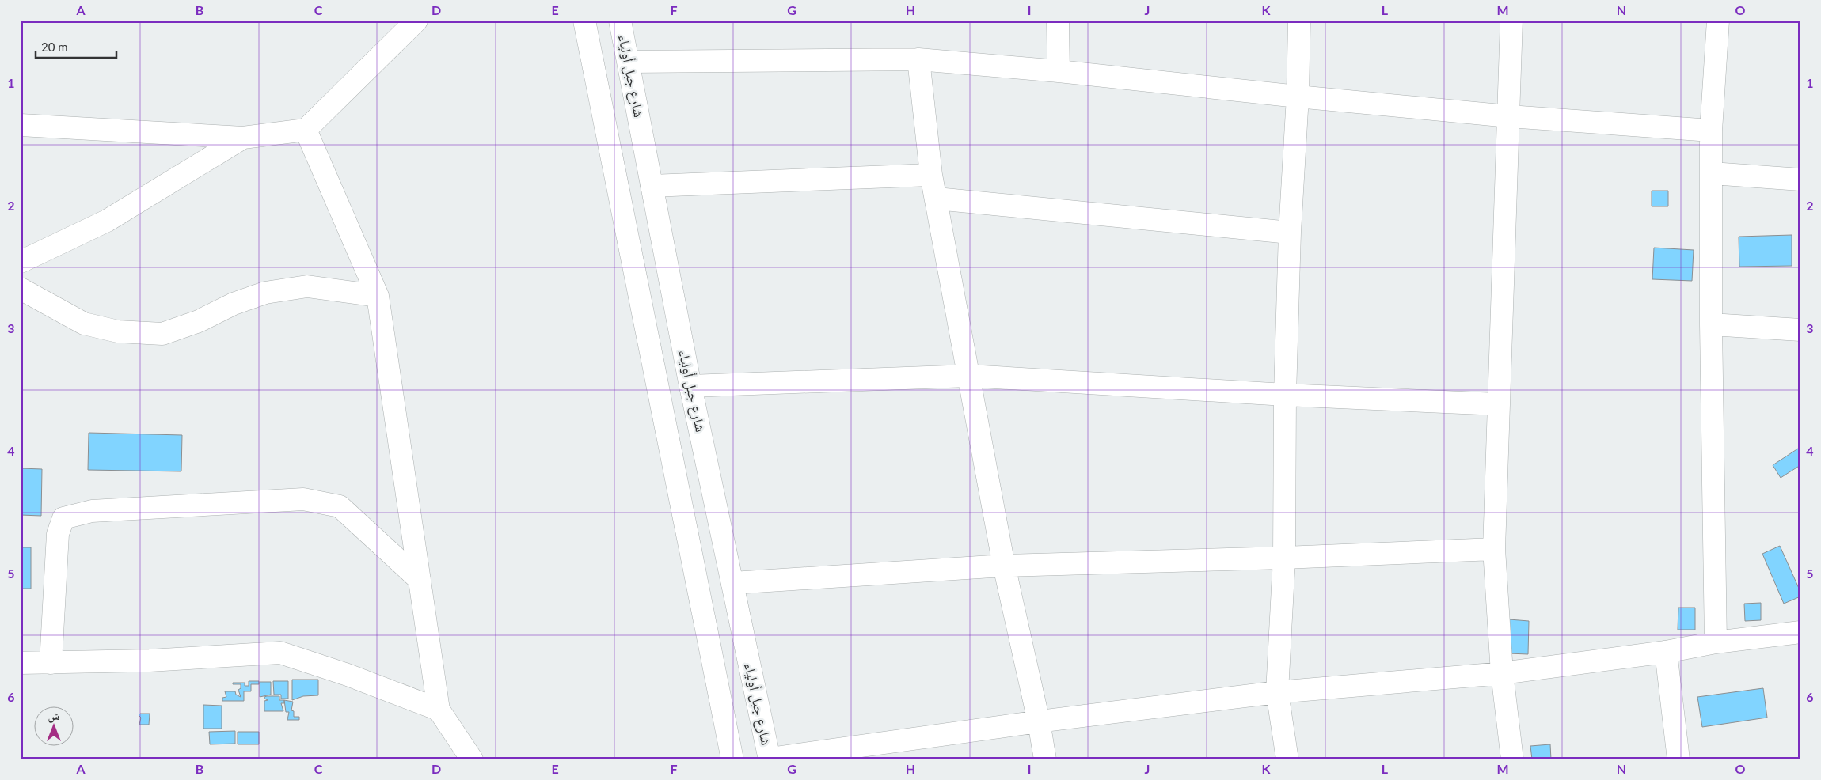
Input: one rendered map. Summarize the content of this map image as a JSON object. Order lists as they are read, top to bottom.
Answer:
{
  "streets": {
    "street": ["شارع جبل أولياء"]
  },
  "scale_bar": "20 m",
  "north": "top",
  "grid": {
    "columns": [
      "A",
      "B",
      "C",
      "D",
      "E",
      "F",
      "G",
      "H",
      "I",
      "J",
      "K",
      "L",
      "M",
      "N",
      "O"
    ],
    "rows": [
      "1",
      "2",
      "3",
      "4",
      "5",
      "6"
    ]
  }
}
